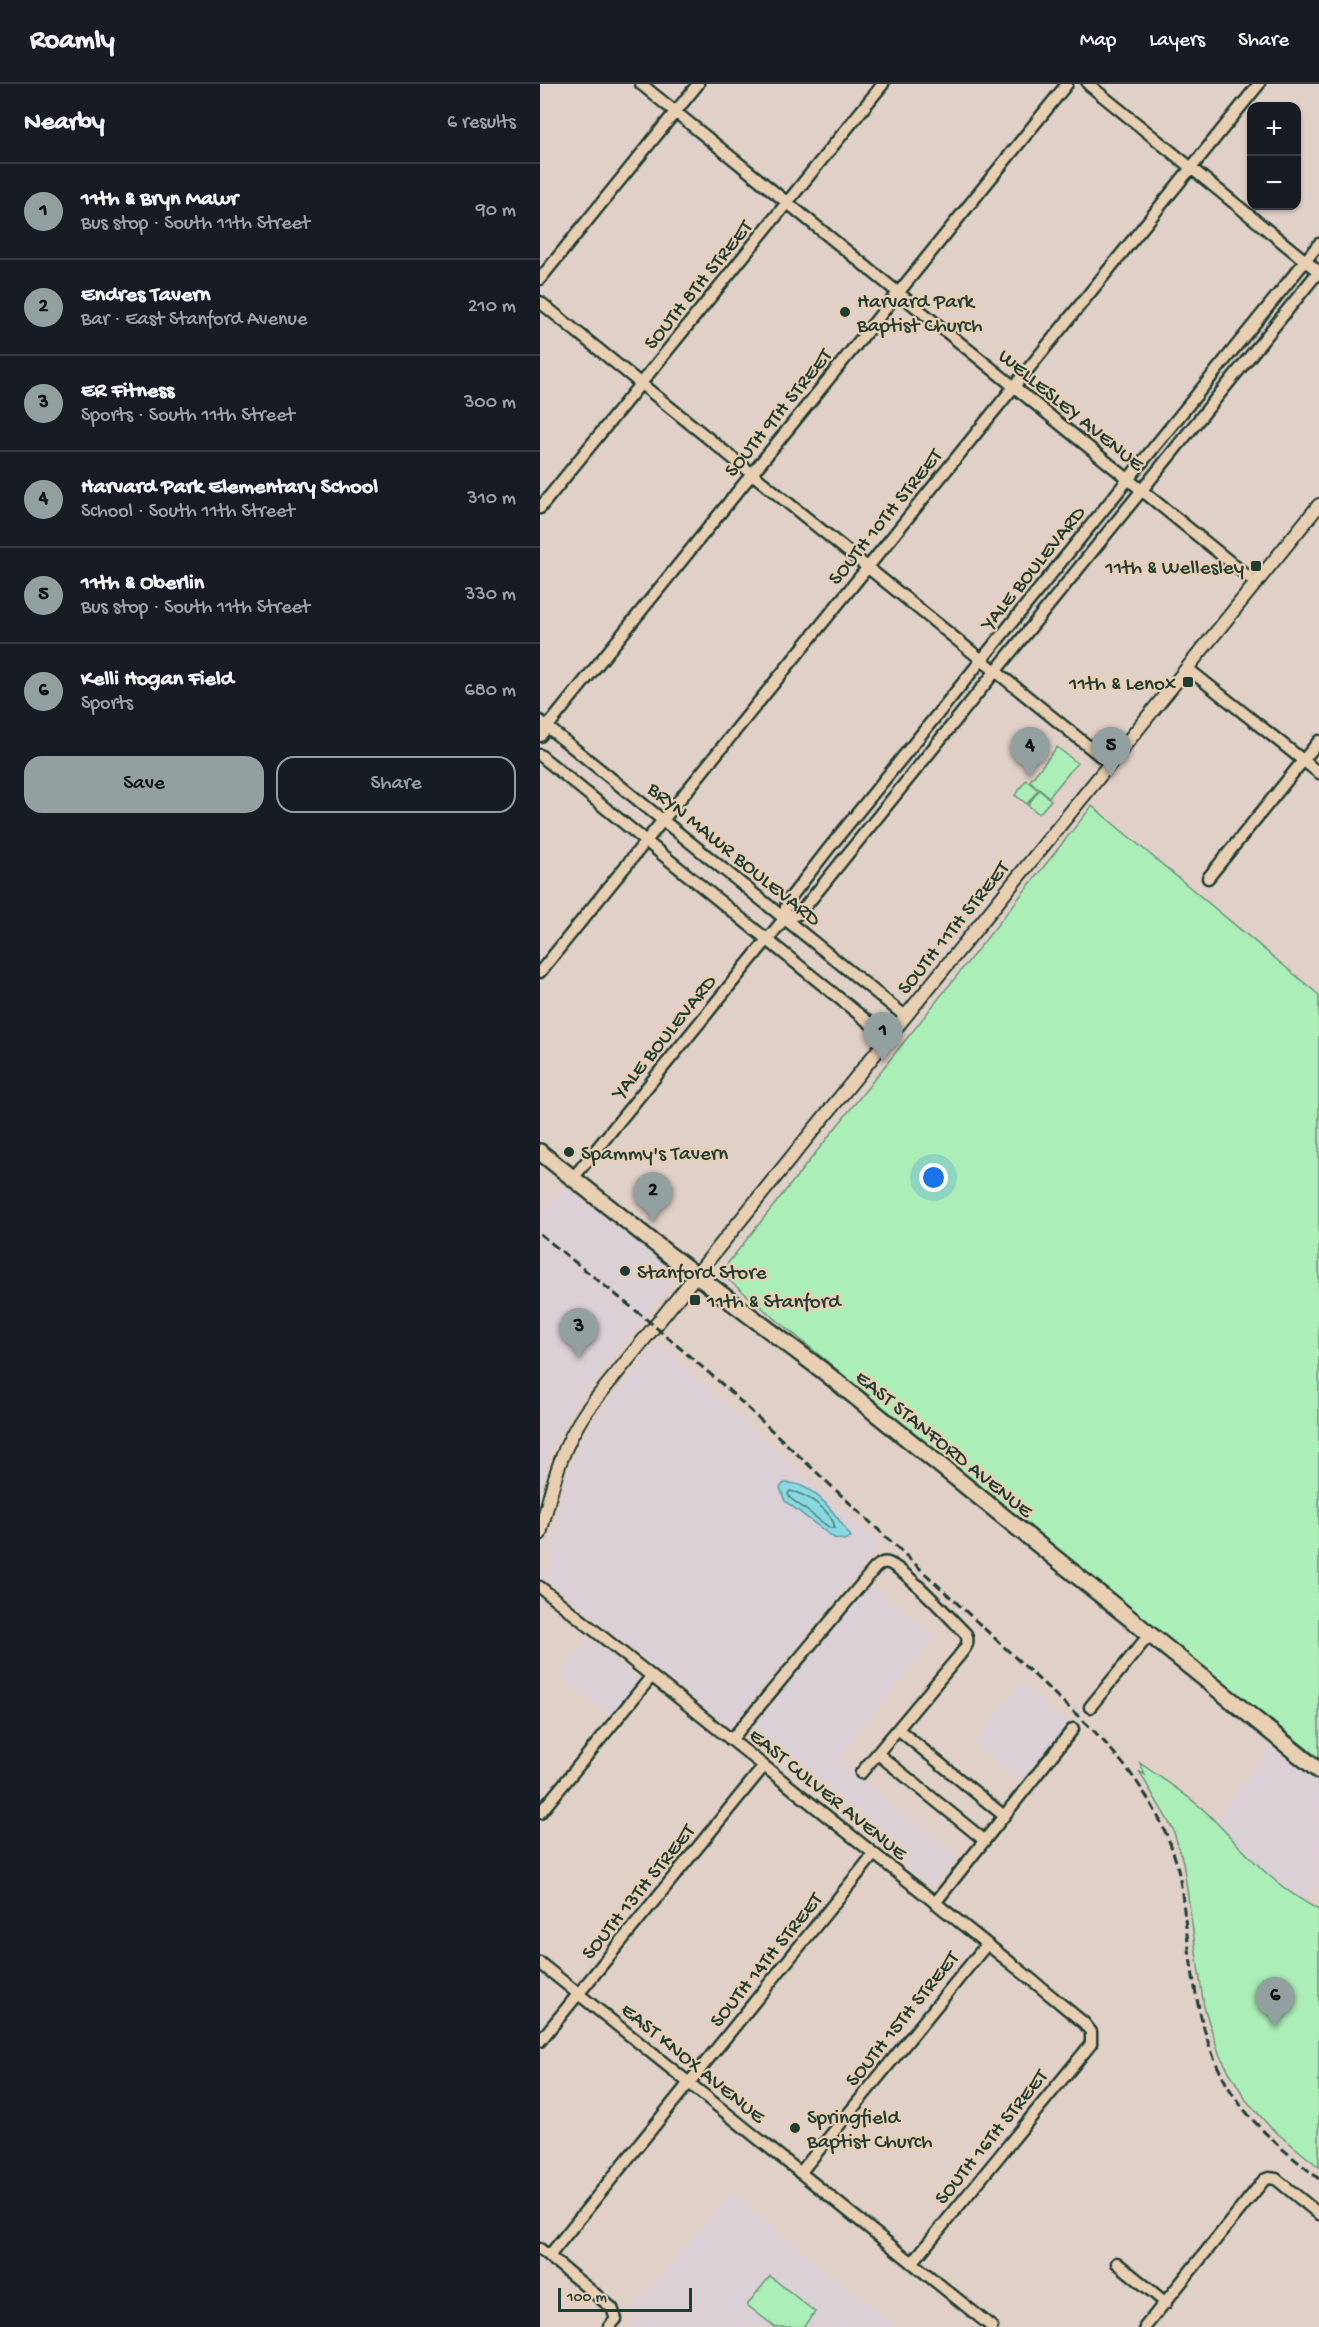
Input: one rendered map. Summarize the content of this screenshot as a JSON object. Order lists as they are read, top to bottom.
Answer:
{
  "streets": {
    "main road": ["EAST STANFORD AVENUE"],
    "street": [
      "SOUTH 8TH STREET",
      "WELLESLEY AVENUE",
      "SOUTH 9TH STREET",
      "SOUTH 10TH STREET",
      "YALE BOULEVARD",
      "BRYN MAWR BOULEVARD",
      "SOUTH 11TH STREET",
      "EAST CULVER AVENUE",
      "SOUTH 13TH STREET",
      "SOUTH 14TH STREET",
      "SOUTH 15TH STREET",
      "EAST KNOX AVENUE",
      "SOUTH 16TH STREET"
    ]
  },
  "crossings": [
    ["SOUTH 8TH STREET", "WELLESLEY AVENUE"],
    ["WELLESLEY AVENUE", "SOUTH 9TH STREET"],
    ["WELLESLEY AVENUE", "SOUTH 10TH STREET"],
    ["WELLESLEY AVENUE", "YALE BOULEVARD"],
    ["WELLESLEY AVENUE", "SOUTH 11TH STREET"],
    ["SOUTH 9TH STREET", "BRYN MAWR BOULEVARD"],
    ["SOUTH 10TH STREET", "BRYN MAWR BOULEVARD"],
    ["YALE BOULEVARD", "BRYN MAWR BOULEVARD"],
    ["YALE BOULEVARD", "EAST STANFORD AVENUE"],
    ["BRYN MAWR BOULEVARD", "SOUTH 11TH STREET"],
    ["SOUTH 11TH STREET", "EAST STANFORD AVENUE"],
    ["EAST CULVER AVENUE", "SOUTH 13TH STREET"],
    ["EAST CULVER AVENUE", "SOUTH 14TH STREET"],
    ["EAST CULVER AVENUE", "SOUTH 15TH STREET"],
    ["EAST CULVER AVENUE", "SOUTH 16TH STREET"],
    ["SOUTH 13TH STREET", "EAST KNOX AVENUE"],
    ["SOUTH 14TH STREET", "EAST KNOX AVENUE"],
    ["SOUTH 15TH STREET", "EAST KNOX AVENUE"],
    ["EAST KNOX AVENUE", "SOUTH 16TH STREET"]
  ],
  "places": {
    "other": [
      "Harvard Park Baptist Church",
      "Spammy's Tavern",
      "Stanford Store",
      "Springfield Baptist Church"
    ],
    "transit": ["11th & Wellesley", "11th & Lenox", "11th & Stanford"]
  },
  "scale_bar": "100 m",
  "page": {
    "header": "Roamly",
    "nav": ["Map", "Layers", "Share"],
    "heading": ["Nearby", "6 results"],
    "map_buttons": ["+", "−"],
    "list": [
      {
        "mark": "1",
        "name": "11th & Bryn Mawr",
        "note": "Bus stop · South 11th Street",
        "value": "90 m"
      },
      {
        "mark": "2",
        "name": "Endres Tavern",
        "note": "Bar · East Stanford Avenue",
        "value": "210 m"
      },
      {
        "mark": "3",
        "name": "ER Fitness",
        "note": "Sports · South 11th Street",
        "value": "300 m"
      },
      {
        "mark": "4",
        "name": "Harvard Park Elementary School",
        "note": "School · South 11th Street",
        "value": "310 m"
      },
      {
        "mark": "5",
        "name": "11th & Oberlin",
        "note": "Bus stop · South 11th Street",
        "value": "330 m"
      },
      {
        "mark": "6",
        "name": "Kelli Hogan Field",
        "note": "Sports",
        "value": "680 m"
      }
    ],
    "pins": [
      "4",
      "5",
      "1",
      "2",
      "3",
      "6"
    ],
    "buttons": ["Save", "Share"],
    "scale": "100 m"
  }
}
